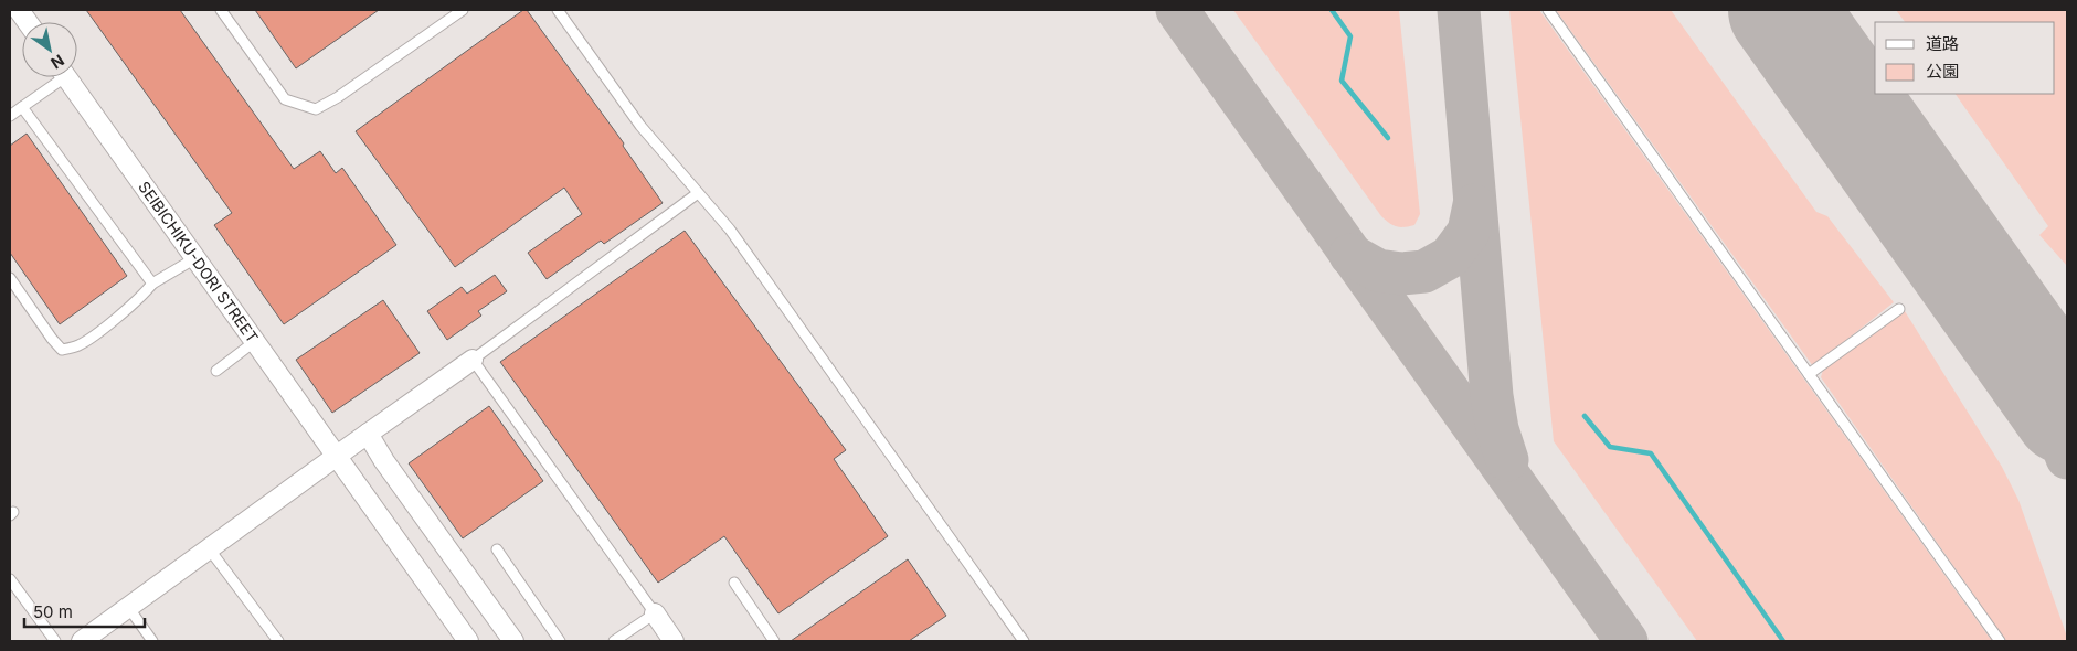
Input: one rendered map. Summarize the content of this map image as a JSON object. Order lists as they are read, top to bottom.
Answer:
{
  "streets": {
    "street": ["SEIBICHIKU-DORI STREET"]
  },
  "legend": ["道路", "公園"],
  "scale_bar": "50 m",
  "north": "bottom right"
}
